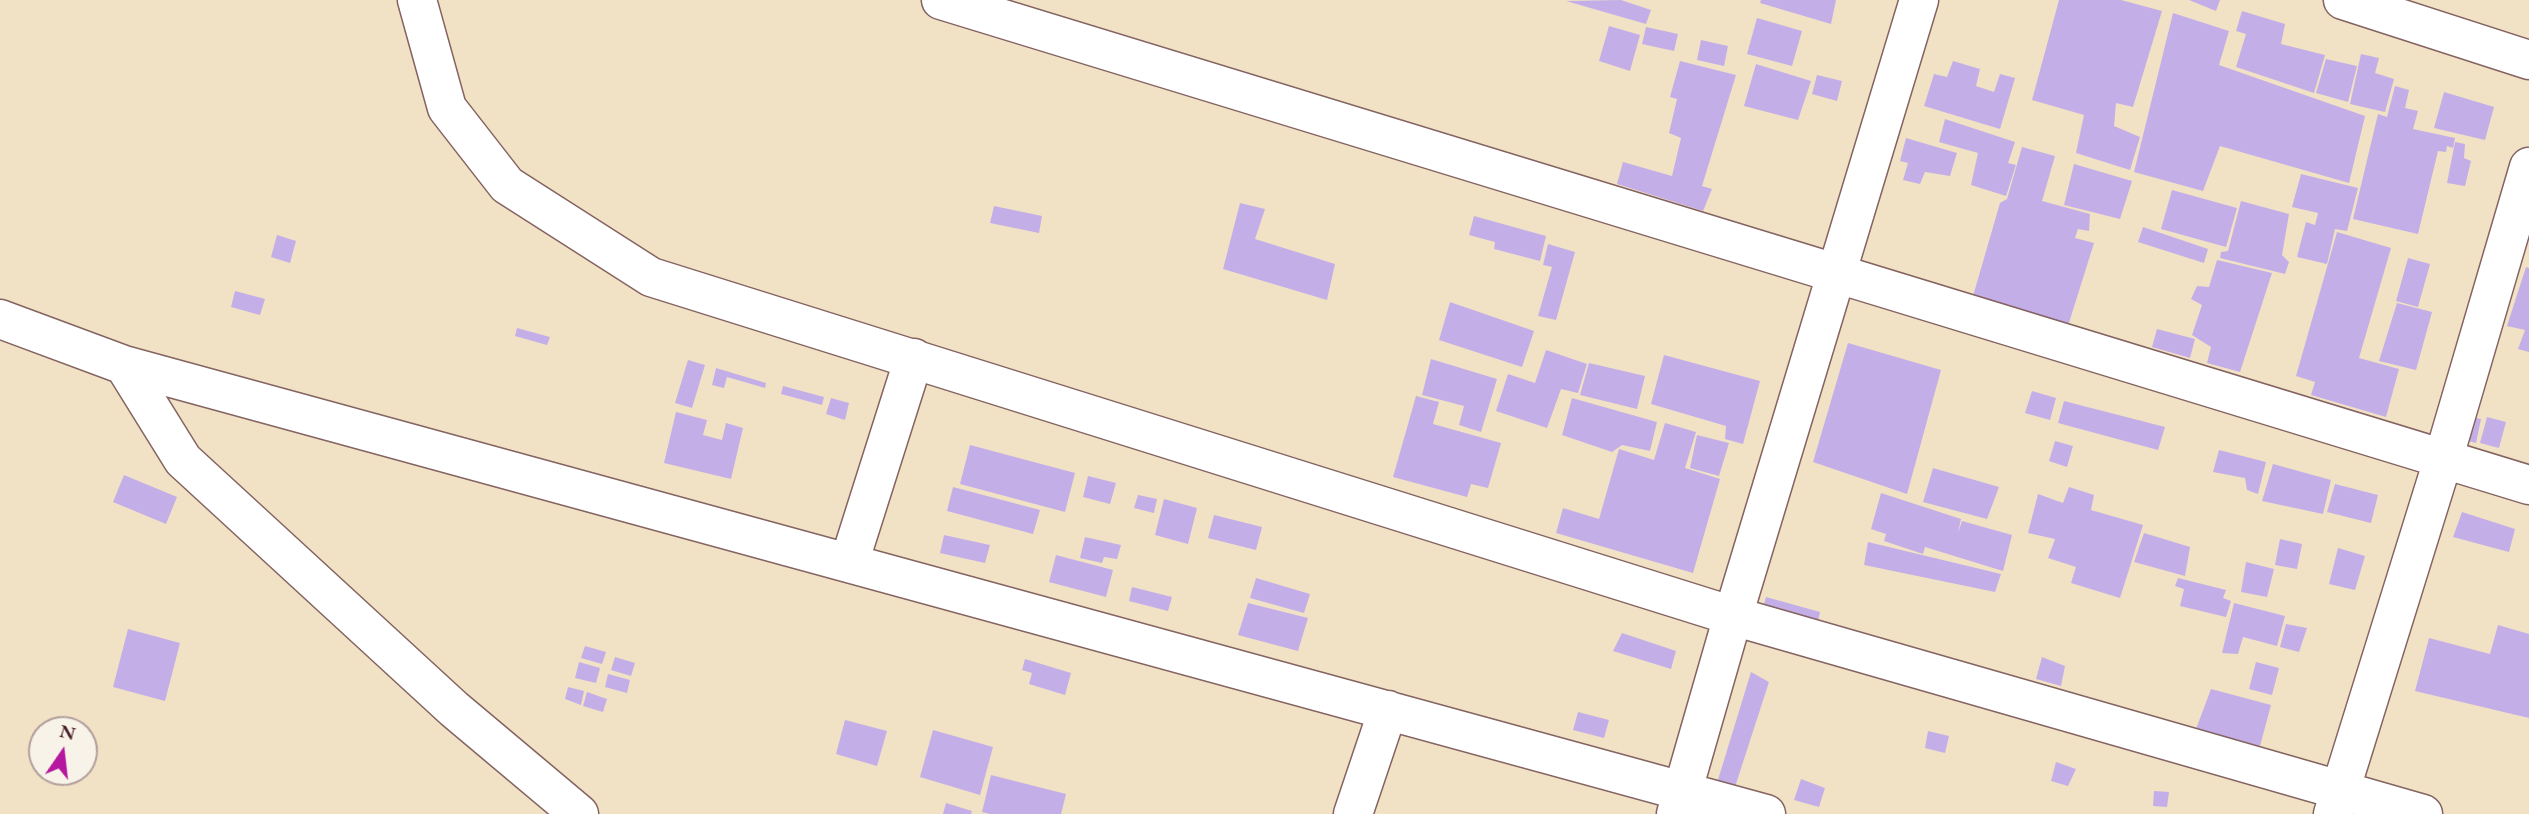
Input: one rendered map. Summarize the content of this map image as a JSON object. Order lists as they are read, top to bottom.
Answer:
{
  "north": "top"
}
